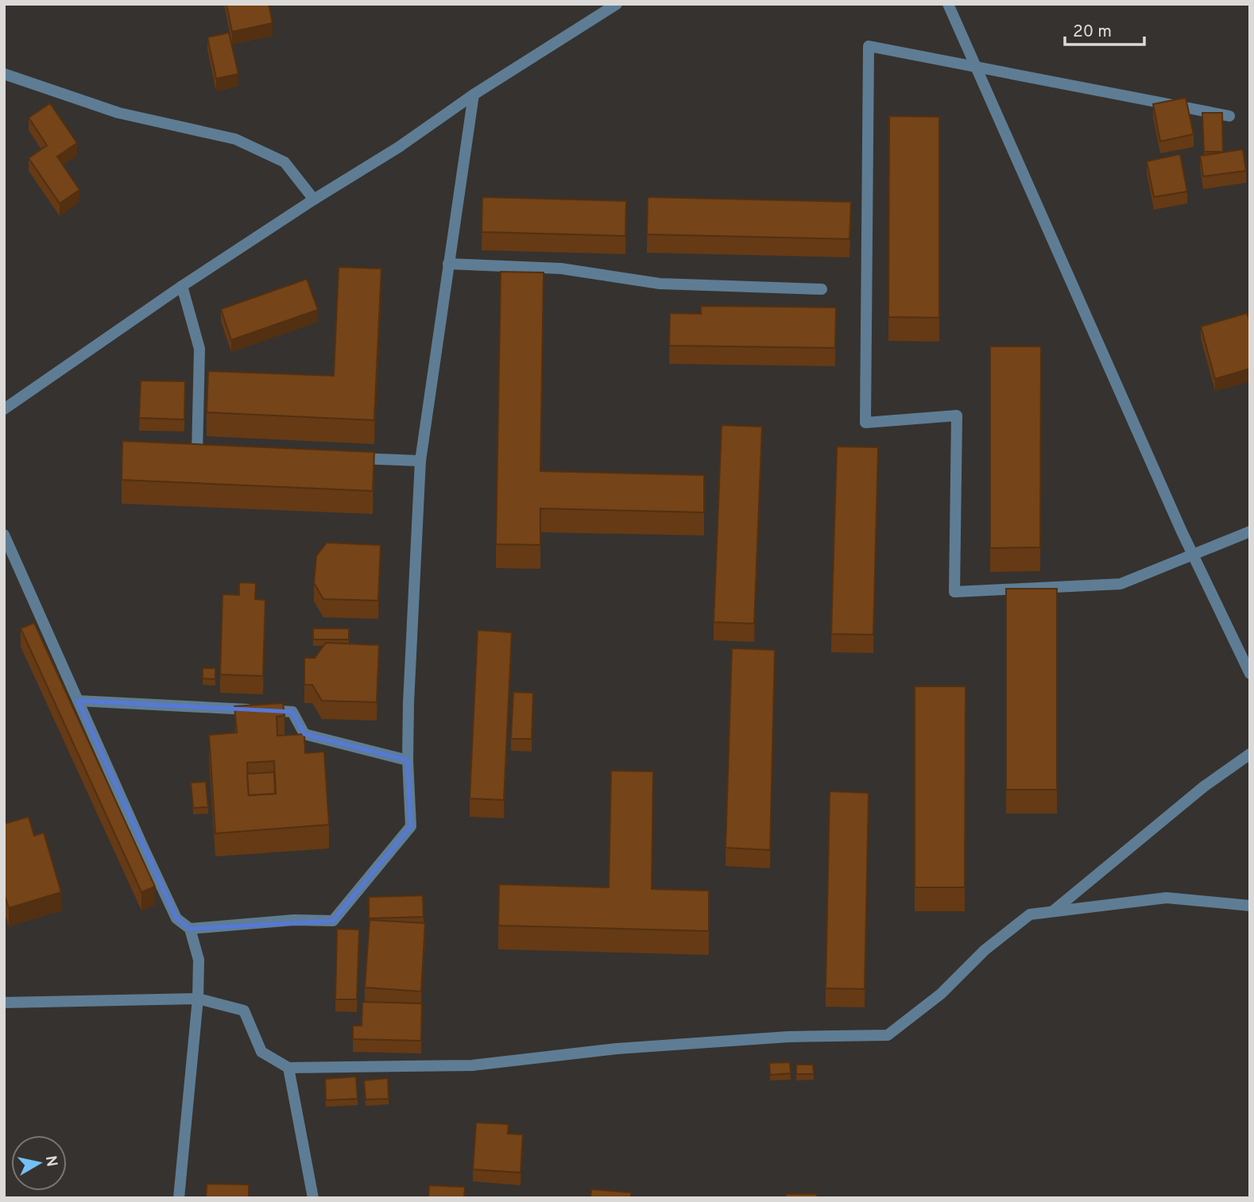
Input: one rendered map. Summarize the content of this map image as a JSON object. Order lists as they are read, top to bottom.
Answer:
{
  "scale_bar": "20 m",
  "north": "right"
}
